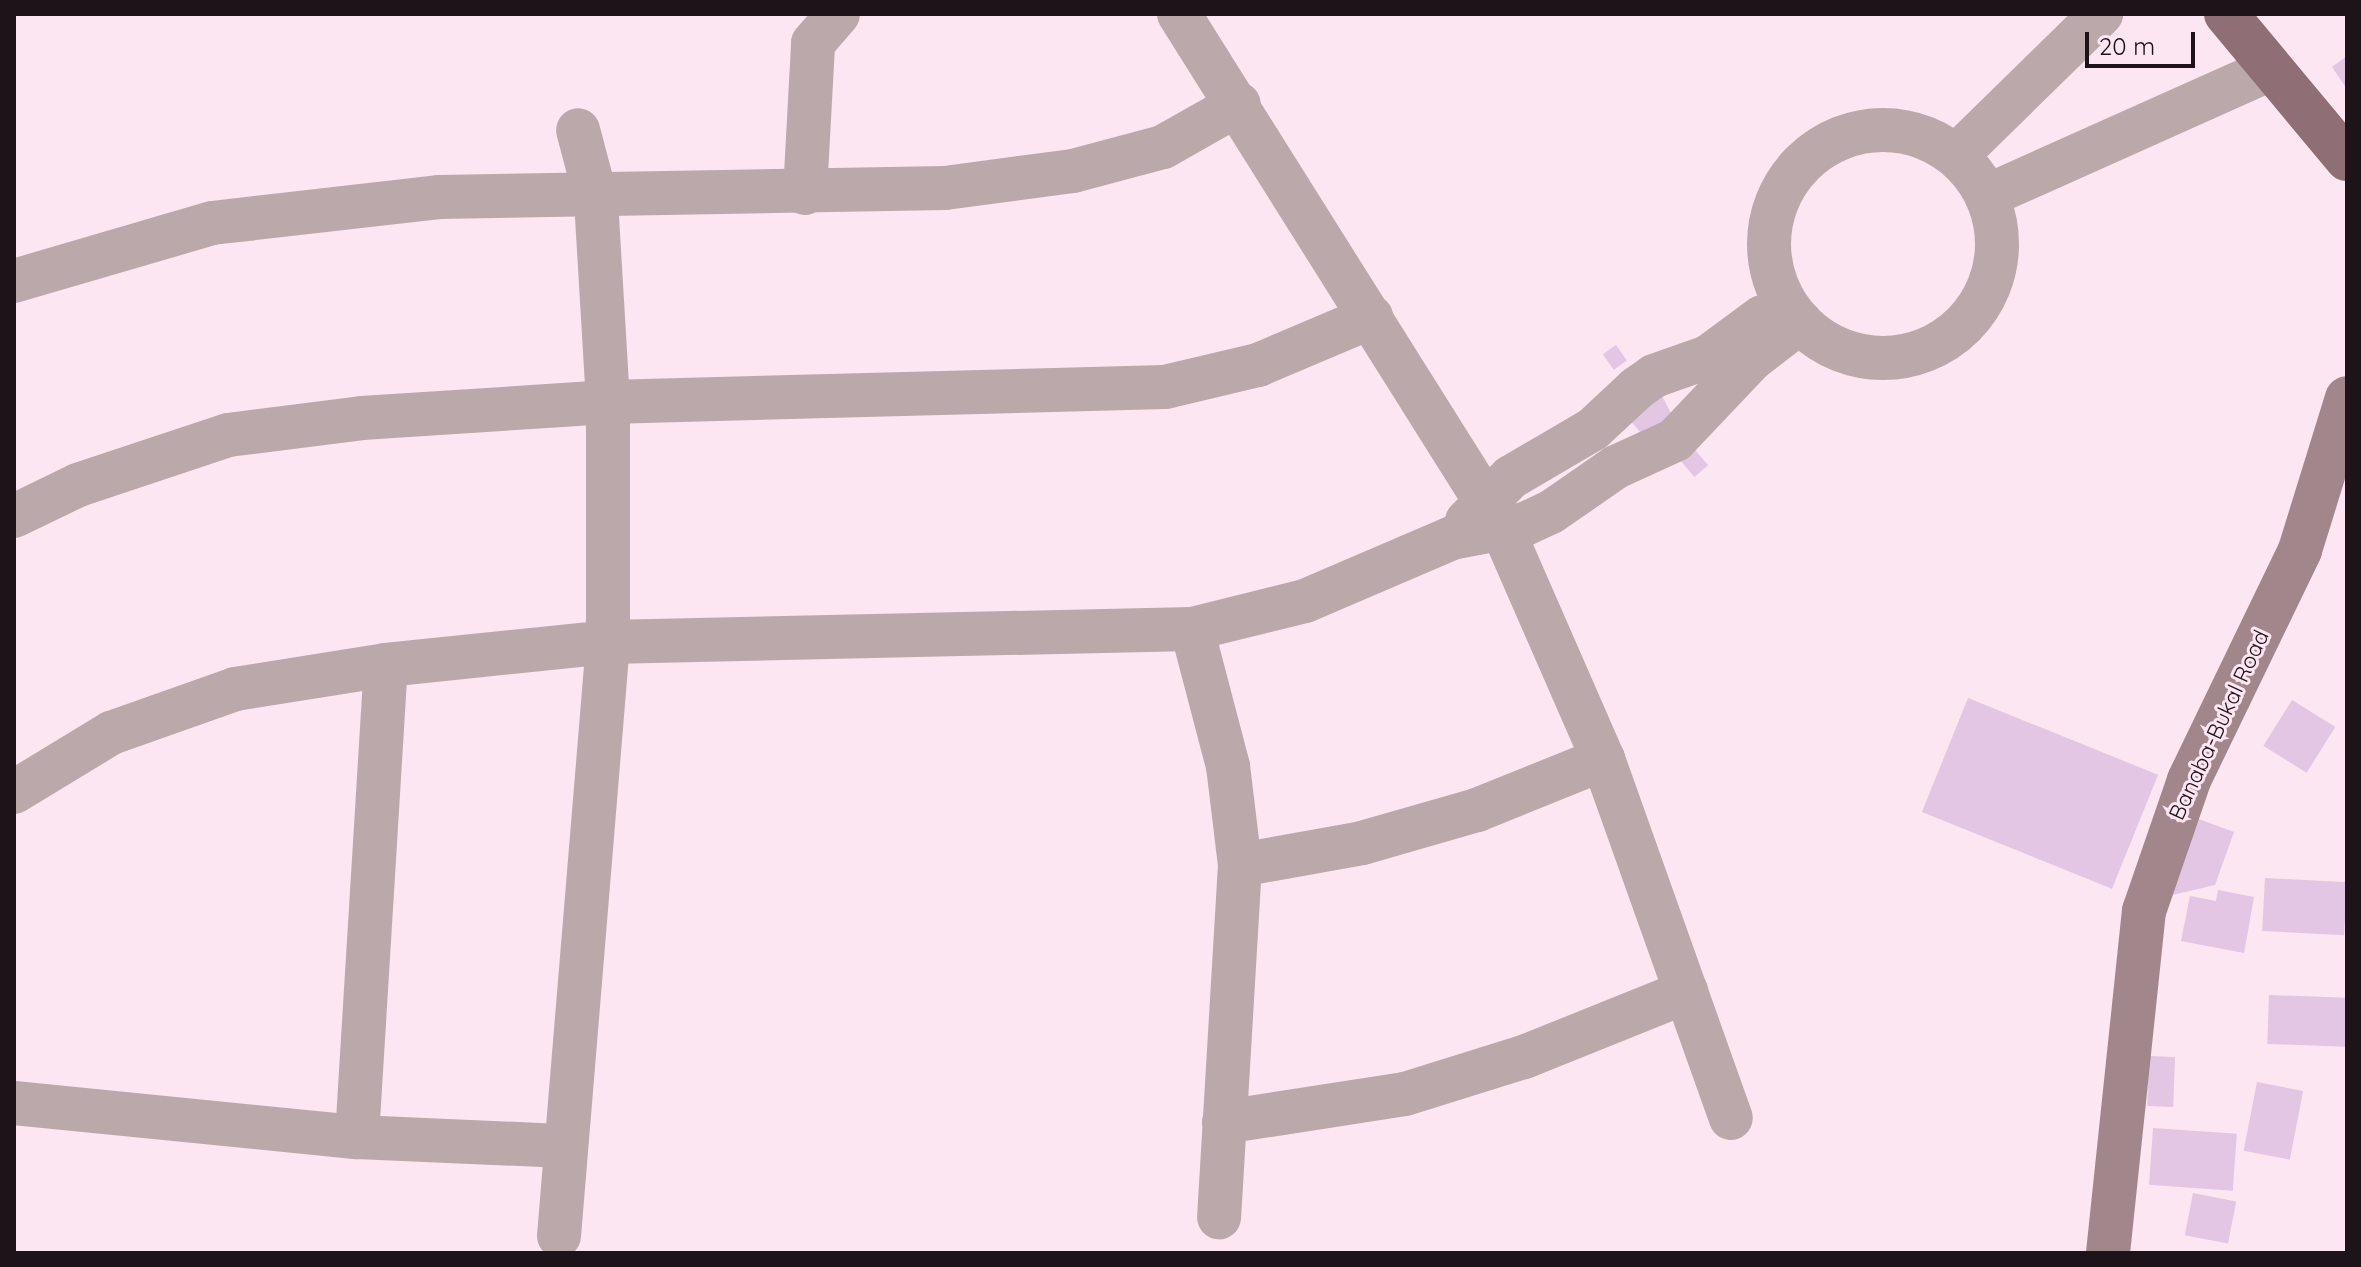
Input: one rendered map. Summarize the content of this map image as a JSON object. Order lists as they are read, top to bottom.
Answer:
{
  "streets": {
    "street": ["Banaba-Bukal Road"]
  },
  "scale_bar": "20 m"
}
